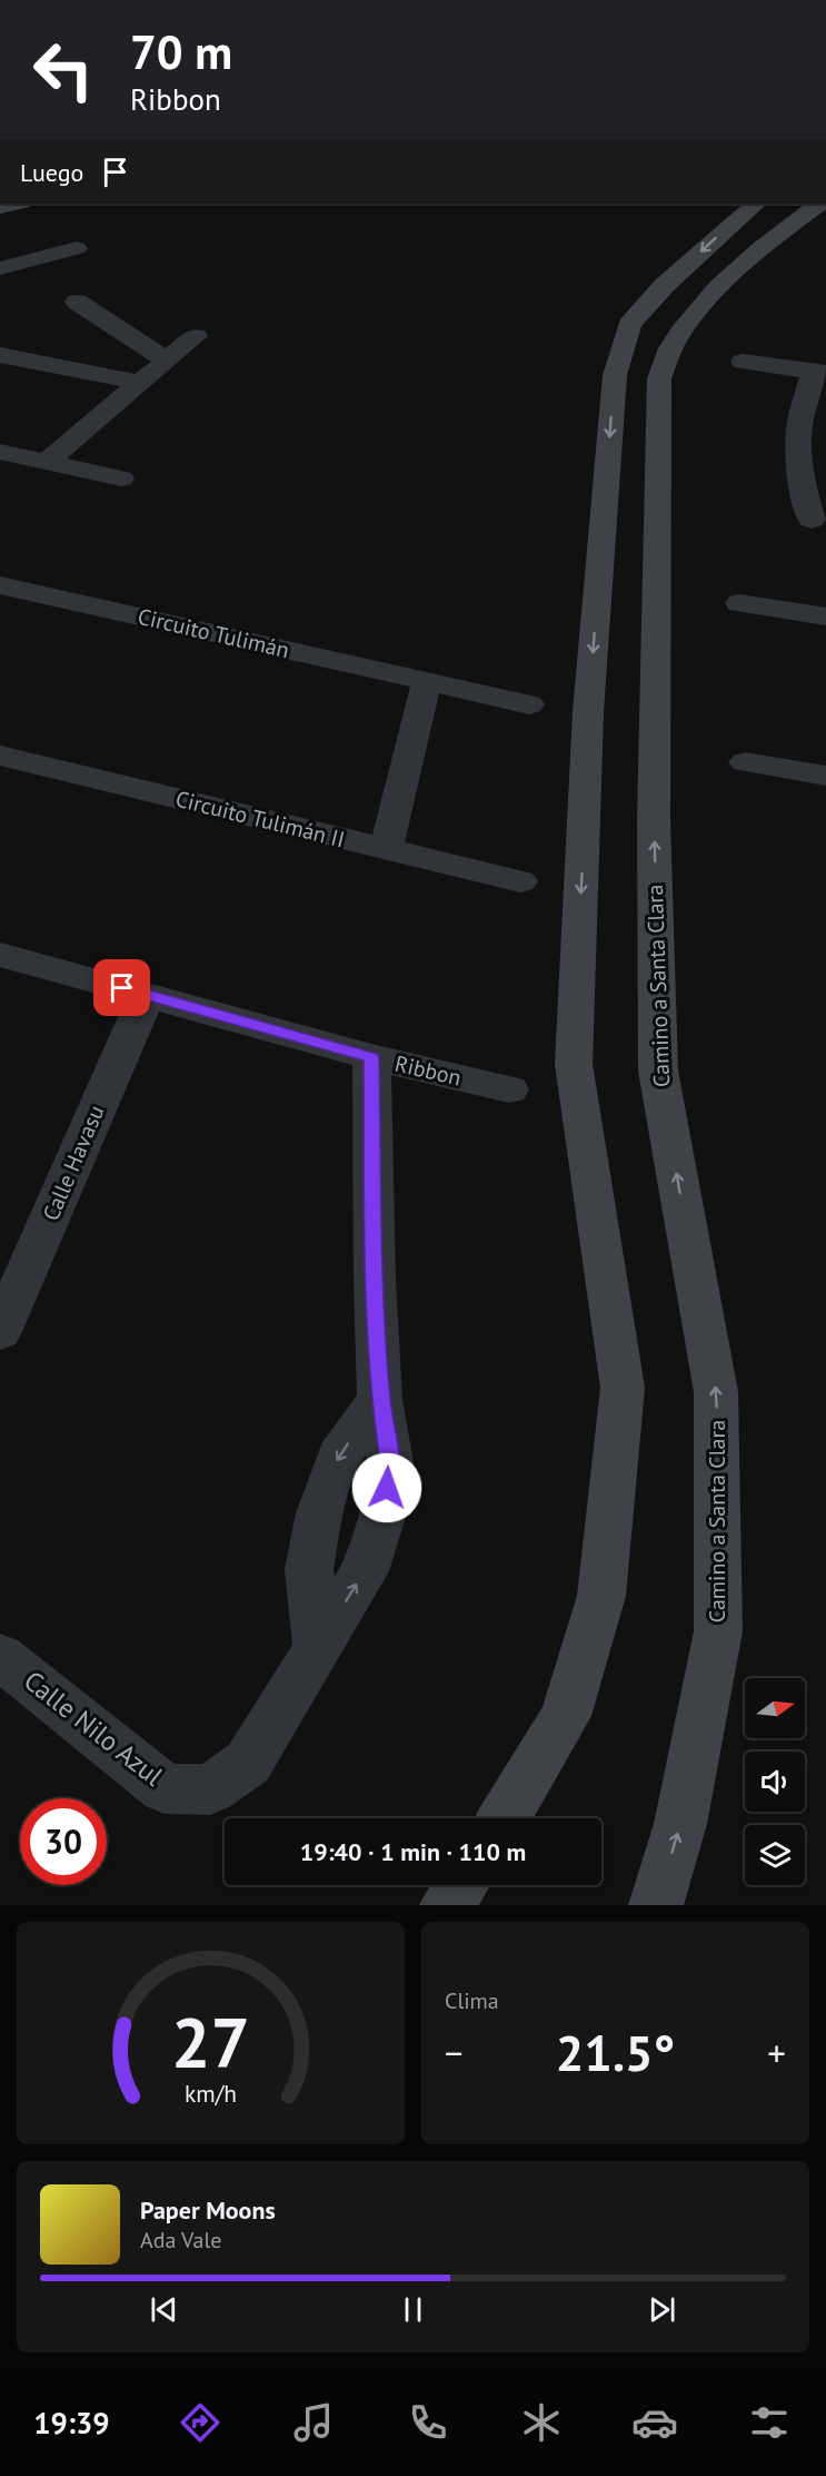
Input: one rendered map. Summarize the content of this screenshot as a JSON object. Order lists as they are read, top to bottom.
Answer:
{
  "streets": {
    "main road": ["Camino a Santa Clara"],
    "street": [
      "Circuito Tulimán",
      "Circuito Tulimán II",
      "Ribbon",
      "Calle Havasu",
      "Calle Nilo Azul"
    ]
  },
  "crossings": [
    ["Ribbon", "Calle Havasu"],
    ["Ribbon", "Calle Nilo Azul"]
  ],
  "north": "right",
  "page": {
    "turn": ["70 m", "Ribbon"],
    "then": "Luego",
    "limit": "30",
    "trip": "19:40 · 1 min · 110 m",
    "tile": "Clima",
    "heat": ["−", "21.5°", "+"],
    "song": ["Paper Moons", "Ada Vale"],
    "tabs": "19:39",
    "gauge": ["27", "km/h"]
  }
}
